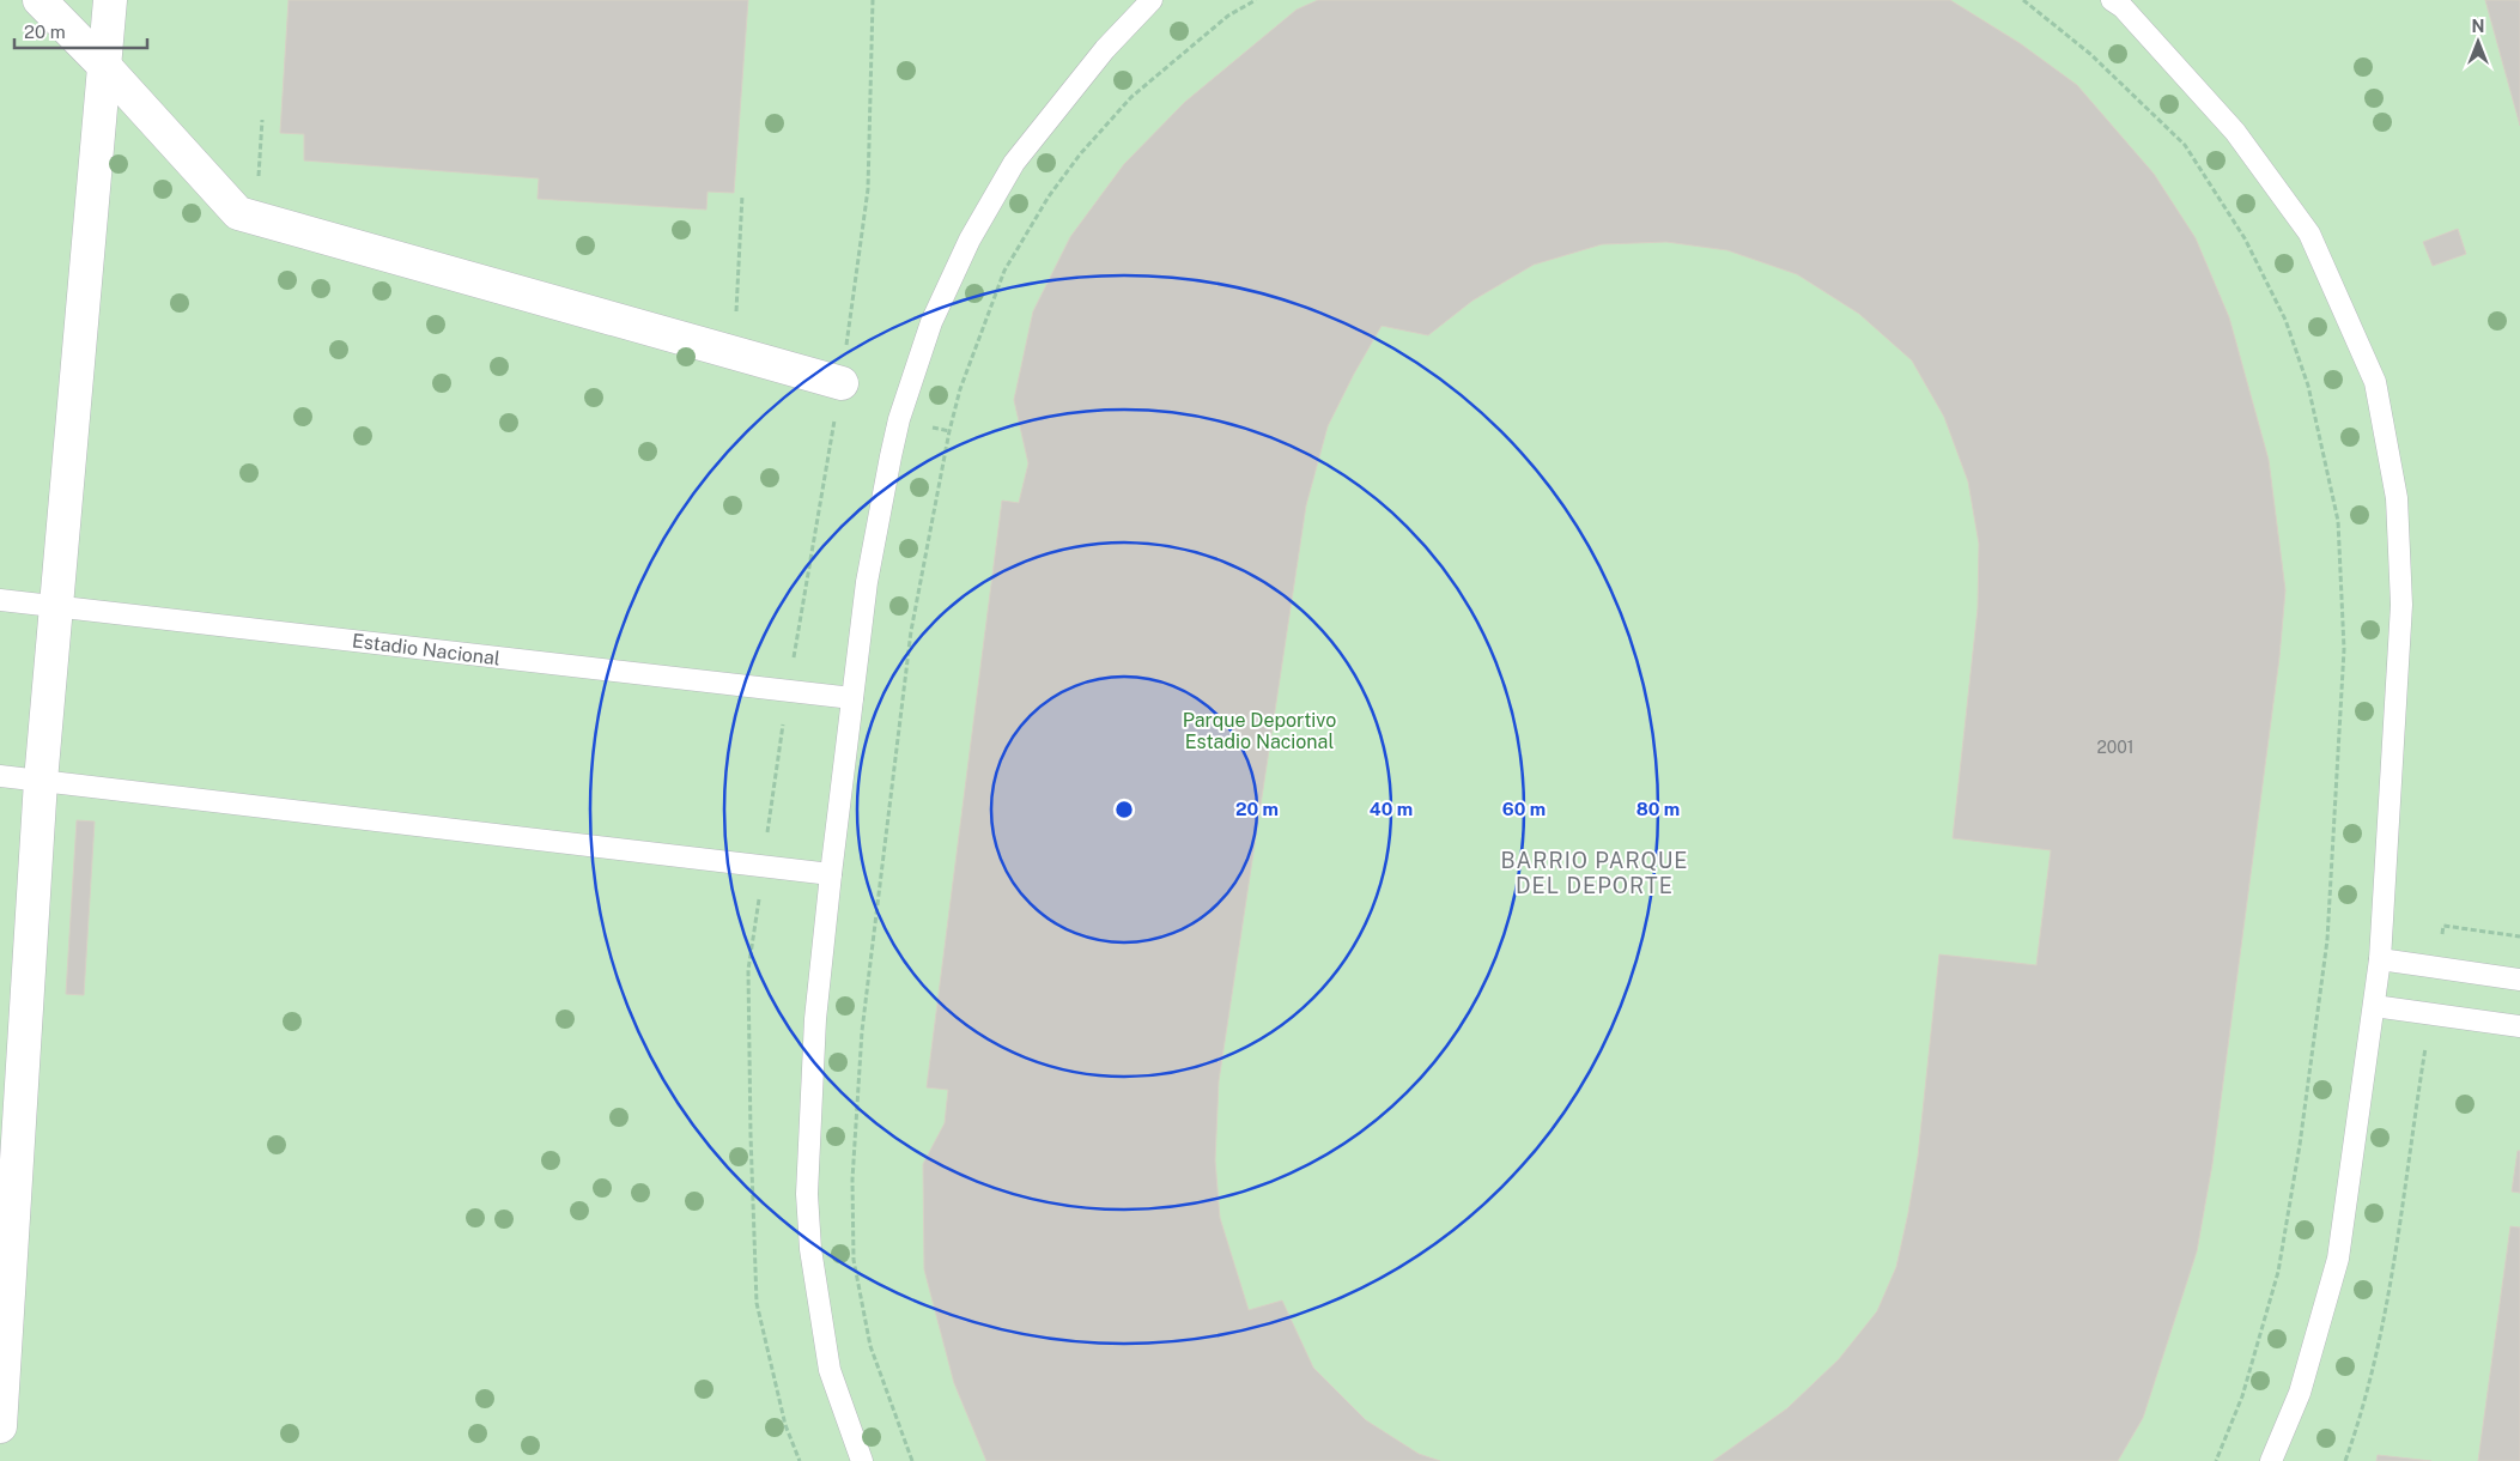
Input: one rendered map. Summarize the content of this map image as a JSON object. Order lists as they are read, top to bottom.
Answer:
{
  "streets": {
    "lane": ["Estadio Nacional"]
  },
  "districts": ["BARRIO PARQUE DEL DEPORTE"],
  "parks": ["Parque Deportivo Estadio Nacional"],
  "house_numbers": ["2001"],
  "scale_bar": "20 m",
  "north": "top",
  "rings": [
    "20 m",
    "40 m",
    "60 m",
    "80 m"
  ]
}
